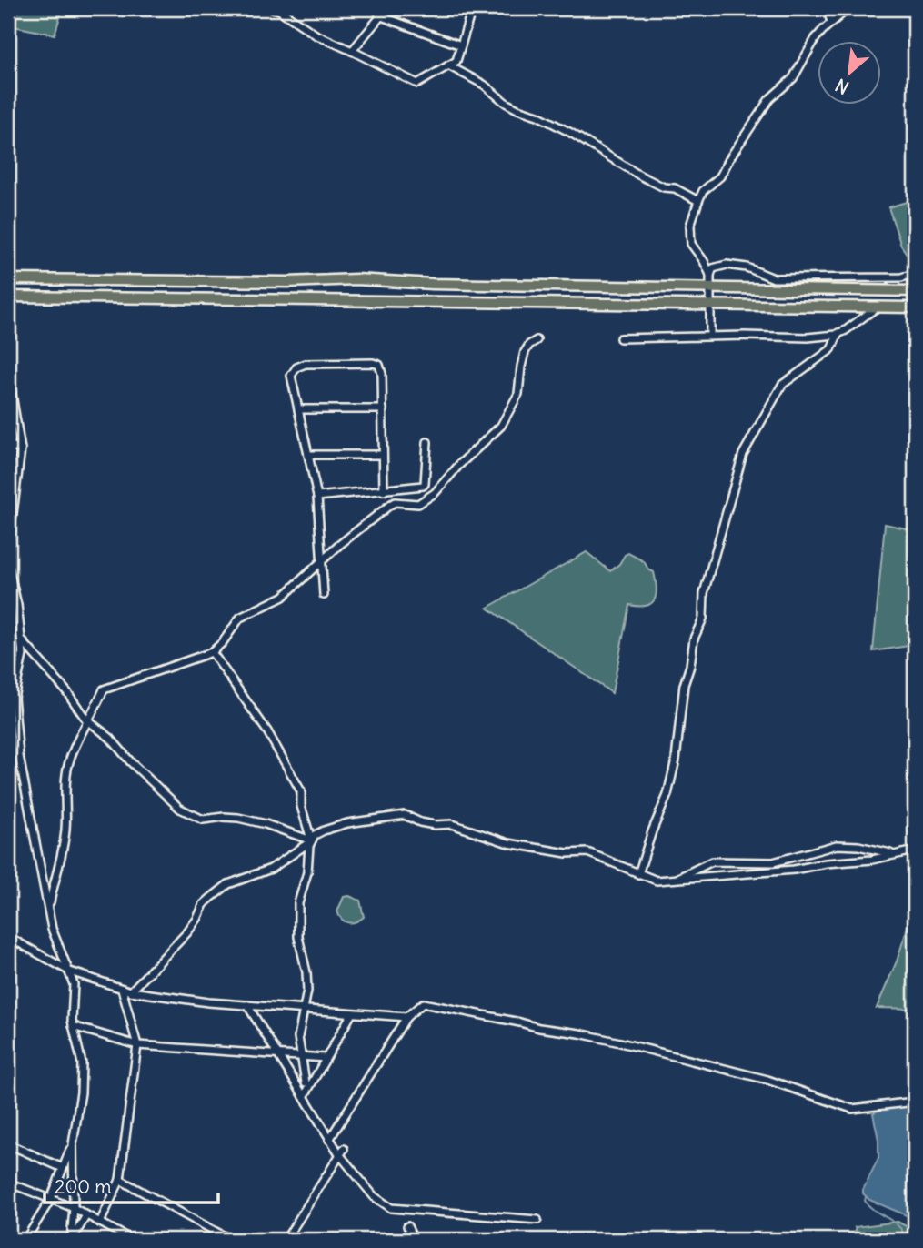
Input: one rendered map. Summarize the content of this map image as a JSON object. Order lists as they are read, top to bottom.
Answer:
{
  "scale_bar": "200 m",
  "north": "bottom left"
}
